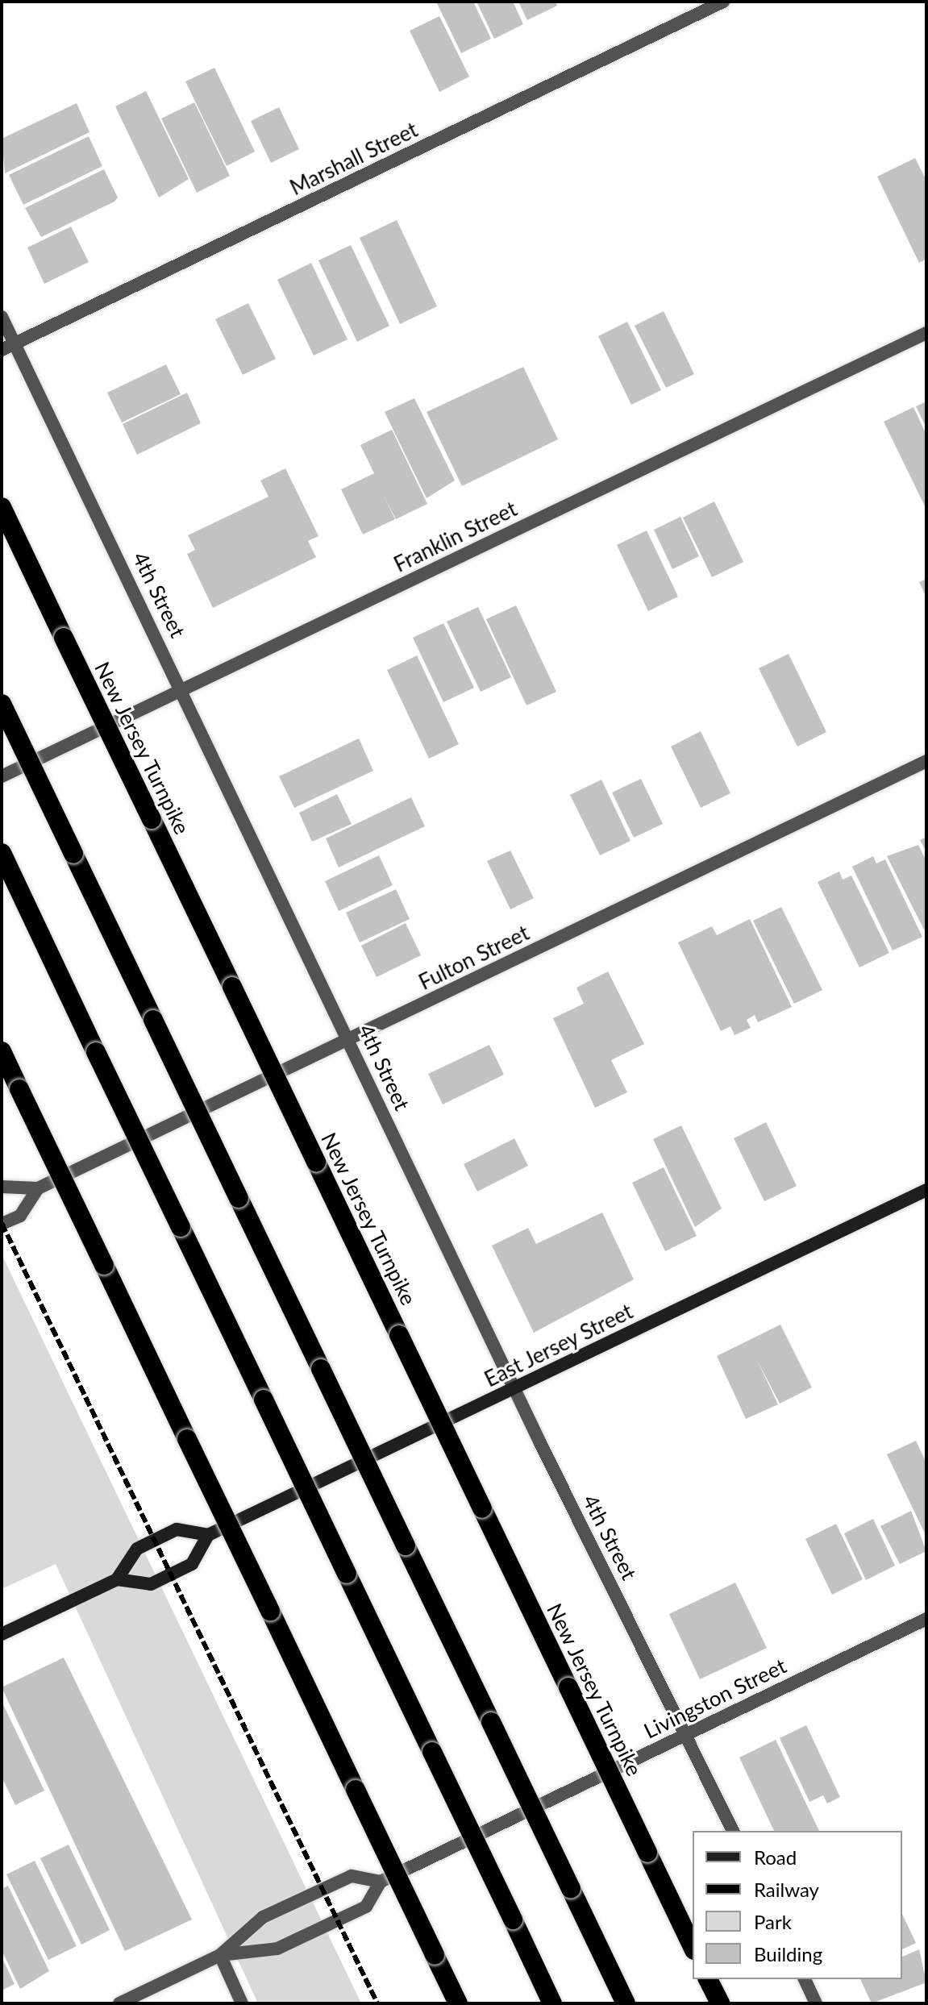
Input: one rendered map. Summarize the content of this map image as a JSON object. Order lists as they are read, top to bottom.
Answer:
{
  "streets": {
    "highway": ["New Jersey Turnpike"],
    "street": [
      "Marshall Street",
      "Franklin Street",
      "4th Street",
      "Fulton Street",
      "East Jersey Street",
      "Livingston Street"
    ]
  },
  "crossings": [
    ["Marshall Street", "4th Street"],
    ["Franklin Street", "4th Street"],
    ["4th Street", "Fulton Street"],
    ["4th Street", "East Jersey Street"],
    ["4th Street", "Livingston Street"]
  ],
  "legend": [
    "Road",
    "Railway",
    "Park",
    "Building"
  ]
}
